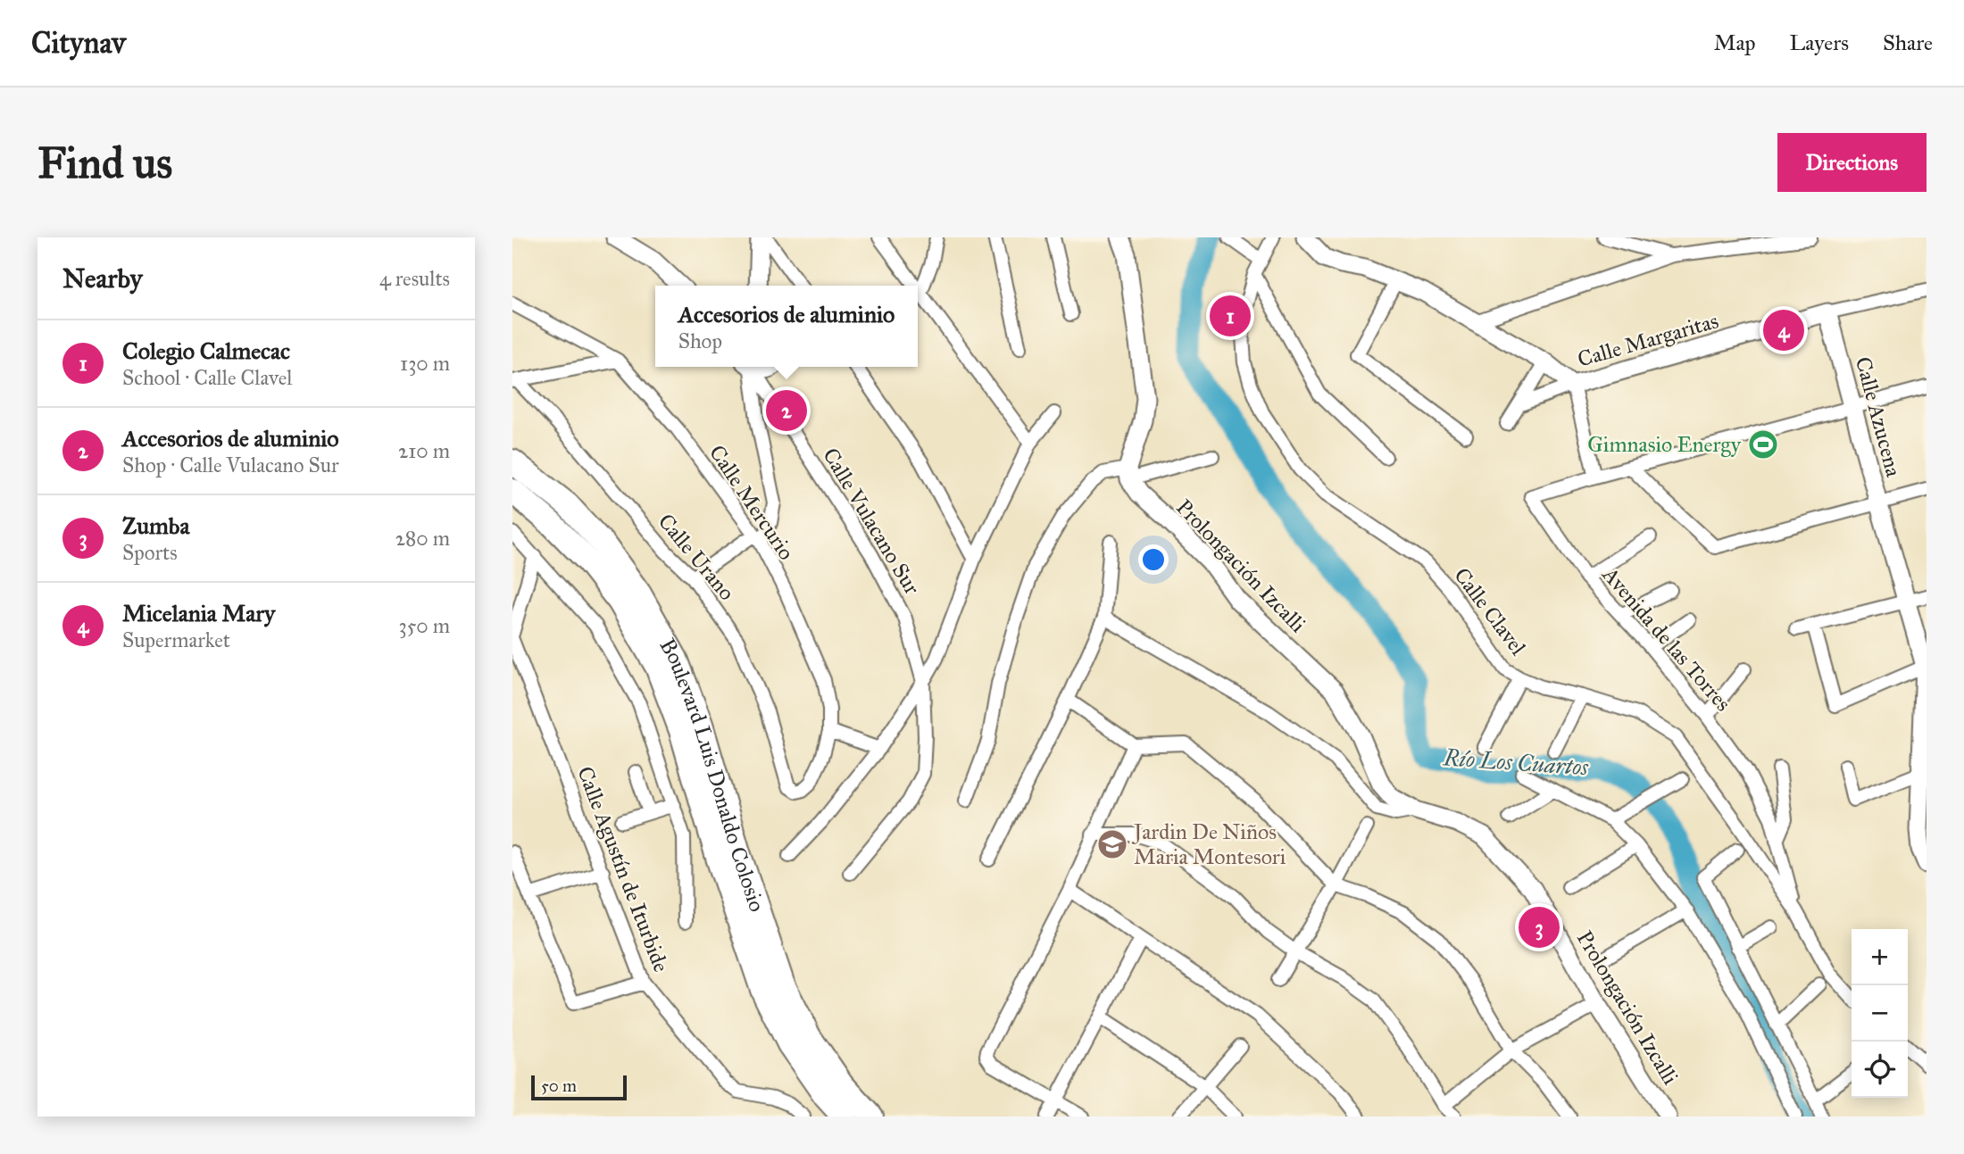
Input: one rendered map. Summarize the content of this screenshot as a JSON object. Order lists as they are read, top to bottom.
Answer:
{
  "streets": {
    "highway": ["Boulevard Luis Donaldo Colosio"],
    "street": [
      "Calle Margaritas",
      "Calle Azucena",
      "Calle Mercurio",
      "Calle Vulacano Sur",
      "Calle Urano",
      "Prolongación Izcalli",
      "Calle Clavel",
      "Avenida de las Torres",
      "Calle Agustín de Iturbide"
    ]
  },
  "crossings": [
    ["Calle Margaritas", "Calle Azucena"],
    ["Calle Azucena", "Avenida de las Torres"],
    ["Calle Mercurio", "Calle Urano"],
    ["Calle Clavel", "Avenida de las Torres"]
  ],
  "water": ["Río Los Cuartos"],
  "places": {
    "sports": ["Gimnasio Energy"],
    "school or university": ["Jardin De Niños Maria Montesori"]
  },
  "scale_bar": "50 m",
  "page": {
    "header": "Citynav",
    "nav": ["Map", "Layers", "Share"],
    "buttons": "Directions",
    "title": "Find us",
    "heading": ["Nearby", "4 results"],
    "popup": ["Accesorios de aluminio", "Shop"],
    "pins": [
      "1",
      "4",
      "2",
      "3"
    ],
    "list": [
      {
        "mark": "1",
        "name": "Colegio Calmecac",
        "note": "School · Calle Clavel",
        "value": "130 m"
      },
      {
        "mark": "2",
        "name": "Accesorios de aluminio",
        "note": "Shop · Calle Vulacano Sur",
        "value": "210 m"
      },
      {
        "mark": "3",
        "name": "Zumba",
        "note": "Sports",
        "value": "280 m"
      },
      {
        "mark": "4",
        "name": "Micelania Mary",
        "note": "Supermarket",
        "value": "350 m"
      }
    ],
    "map_buttons": ["+", "−"],
    "scale": "50 m"
  }
}
